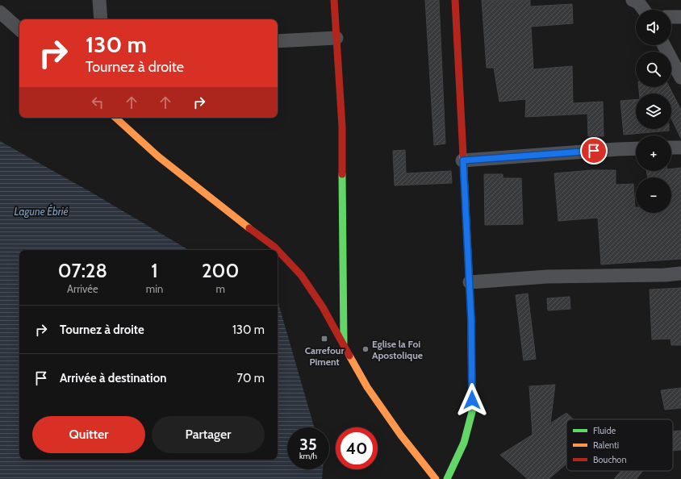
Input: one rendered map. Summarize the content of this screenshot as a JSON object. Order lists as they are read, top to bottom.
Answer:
{
  "water": ["Lagune Ébrié"],
  "places": {
    "transit": ["Carrefour Piment"],
    "other": ["Eglise la Foi Apostolique"]
  },
  "legend": ["Fluide", "Ralenti", "Bouchon"],
  "page": {
    "map_buttons": ["+", "−"],
    "turn": ["130 m", "Tournez à droite"],
    "eta": [
      "07:28",
      "Arrivée",
      "1",
      "min",
      "200",
      "m"
    ],
    "list": [
      {
        "name": "Tournez à droite",
        "value": "130 m"
      },
      {
        "name": "Arrivée à destination",
        "value": "70 m"
      }
    ],
    "buttons": ["Quitter", "Partager"],
    "speed": "35 km/h",
    "limit": "40"
  }
}
